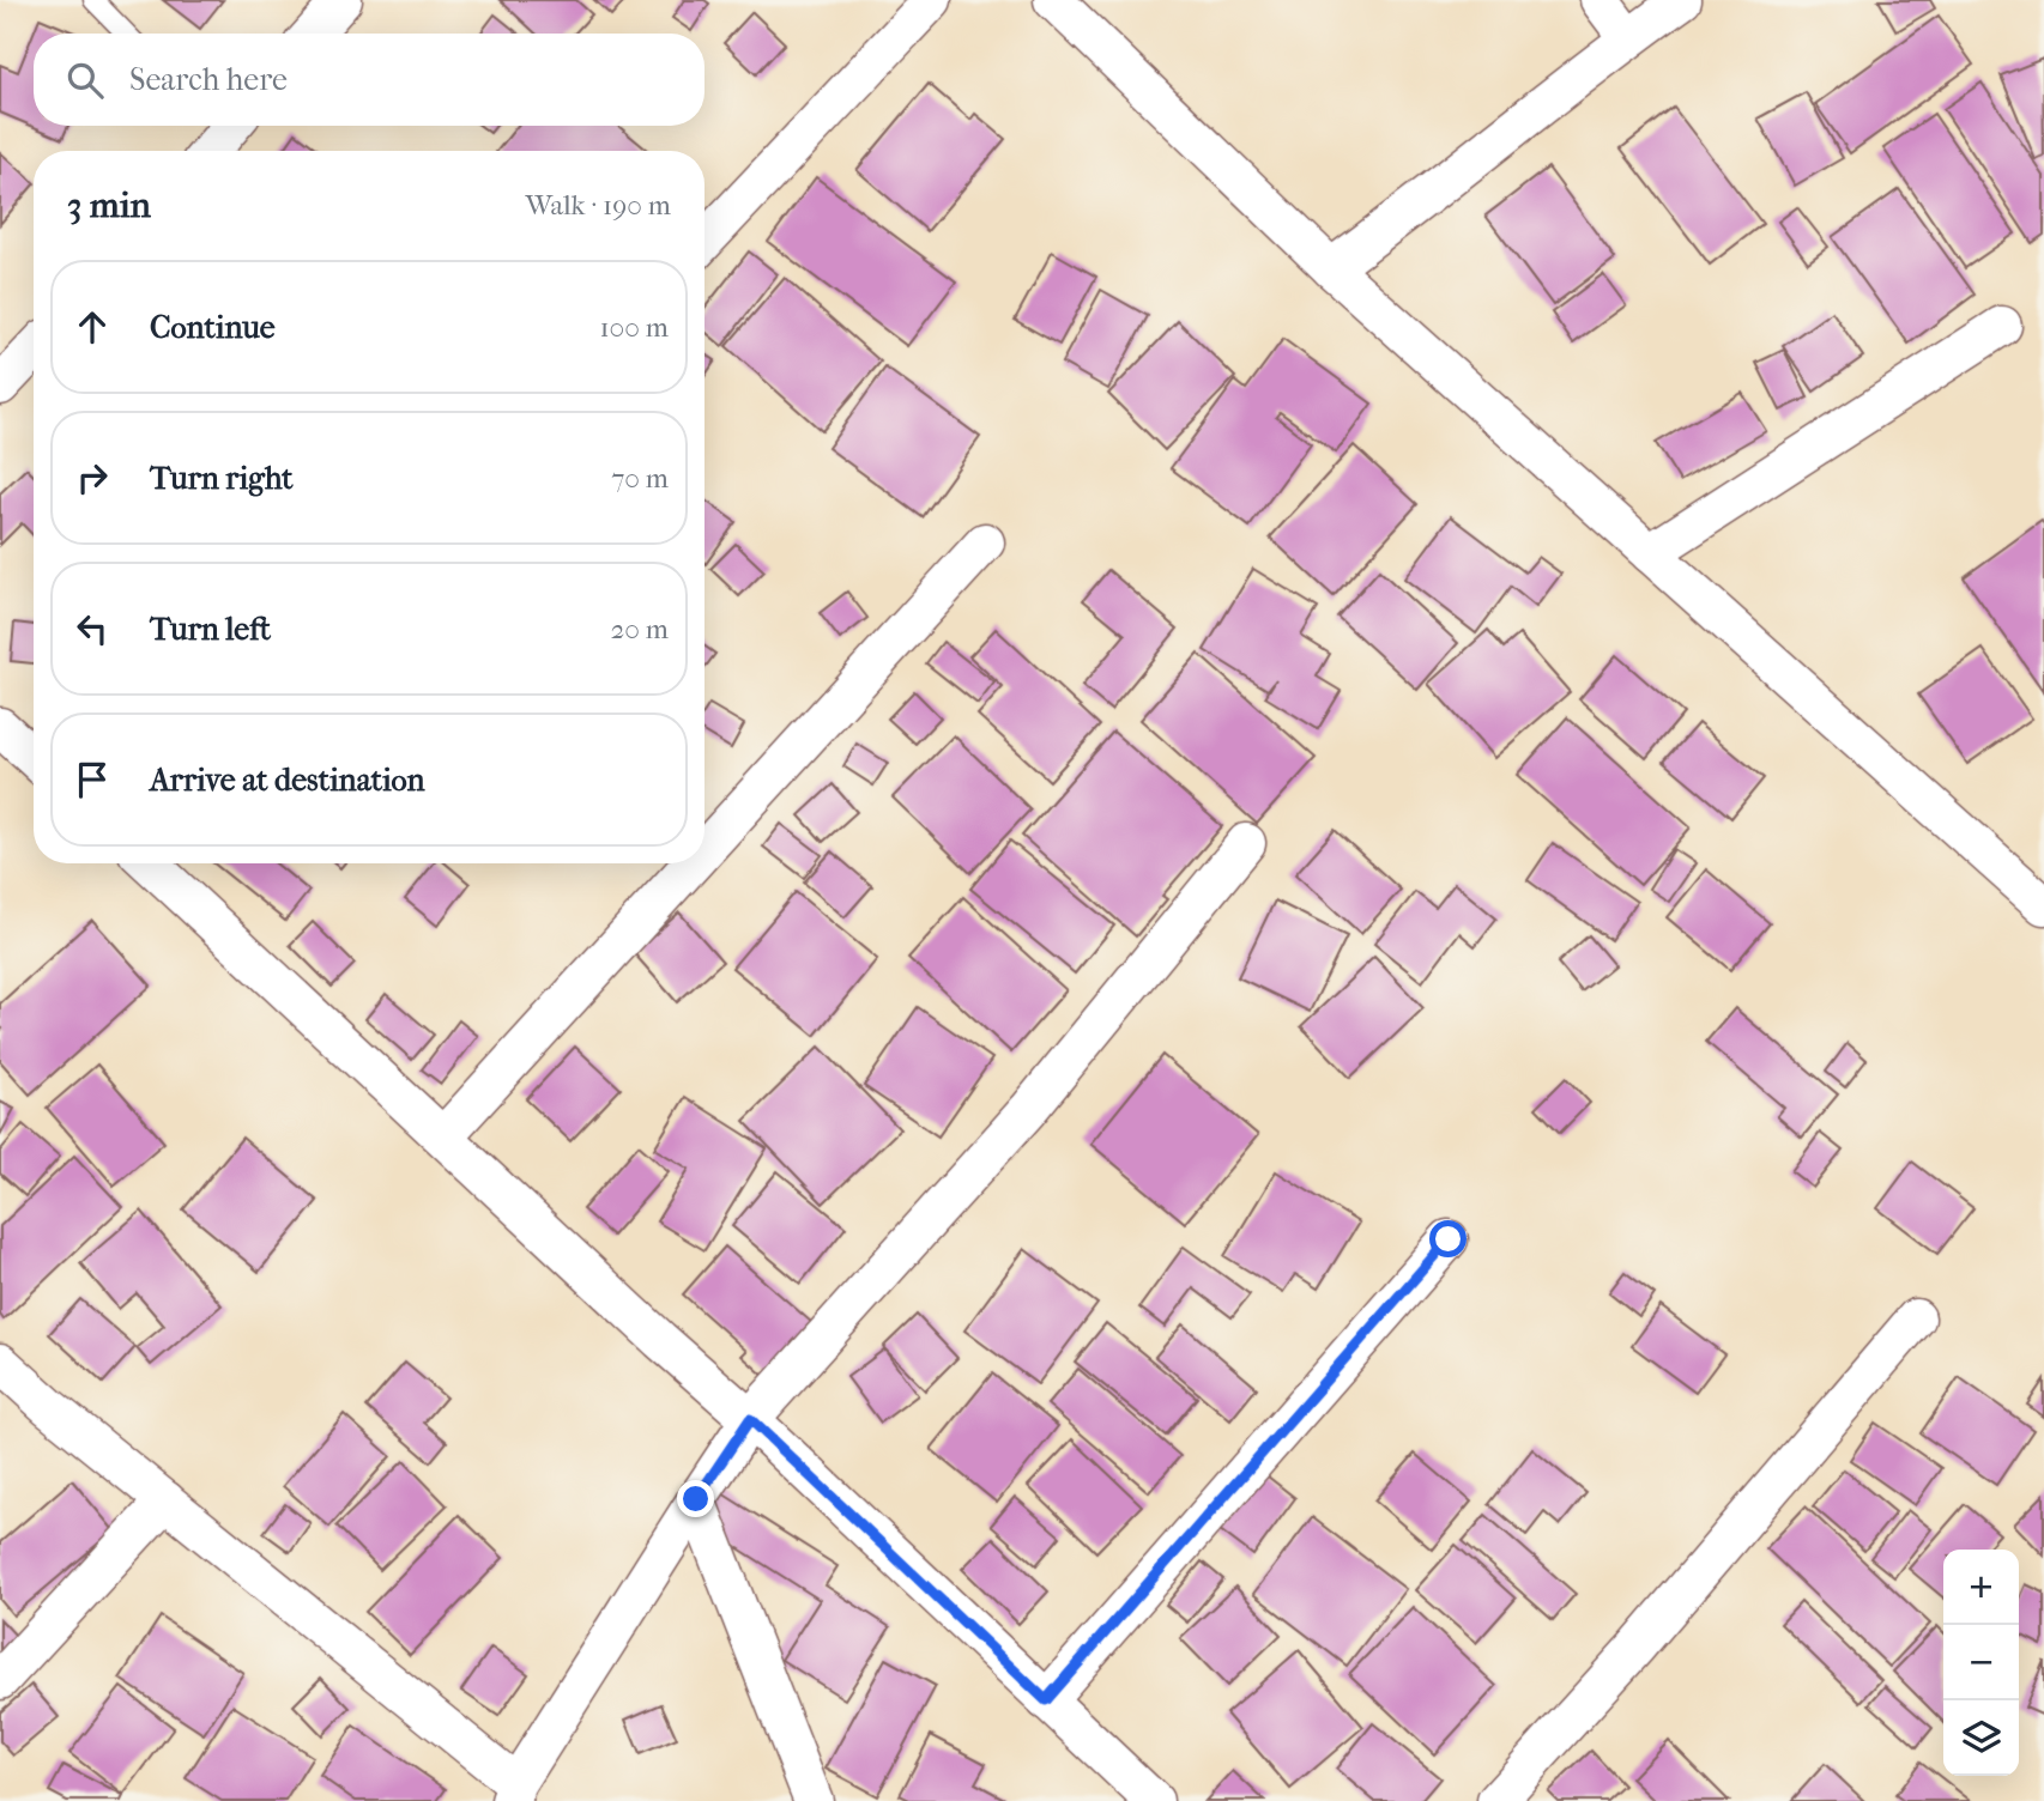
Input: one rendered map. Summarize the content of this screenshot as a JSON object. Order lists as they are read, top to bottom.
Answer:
{
  "page": {
    "search": "Search here",
    "heading": ["3 min", "Walk · 190 m"],
    "list": [
      ["Continue", "100 m"],
      ["Turn right", "70 m"],
      ["Turn left", "20 m"],
      "Arrive at destination"
    ],
    "map_buttons": ["+", "−"]
  }
}
